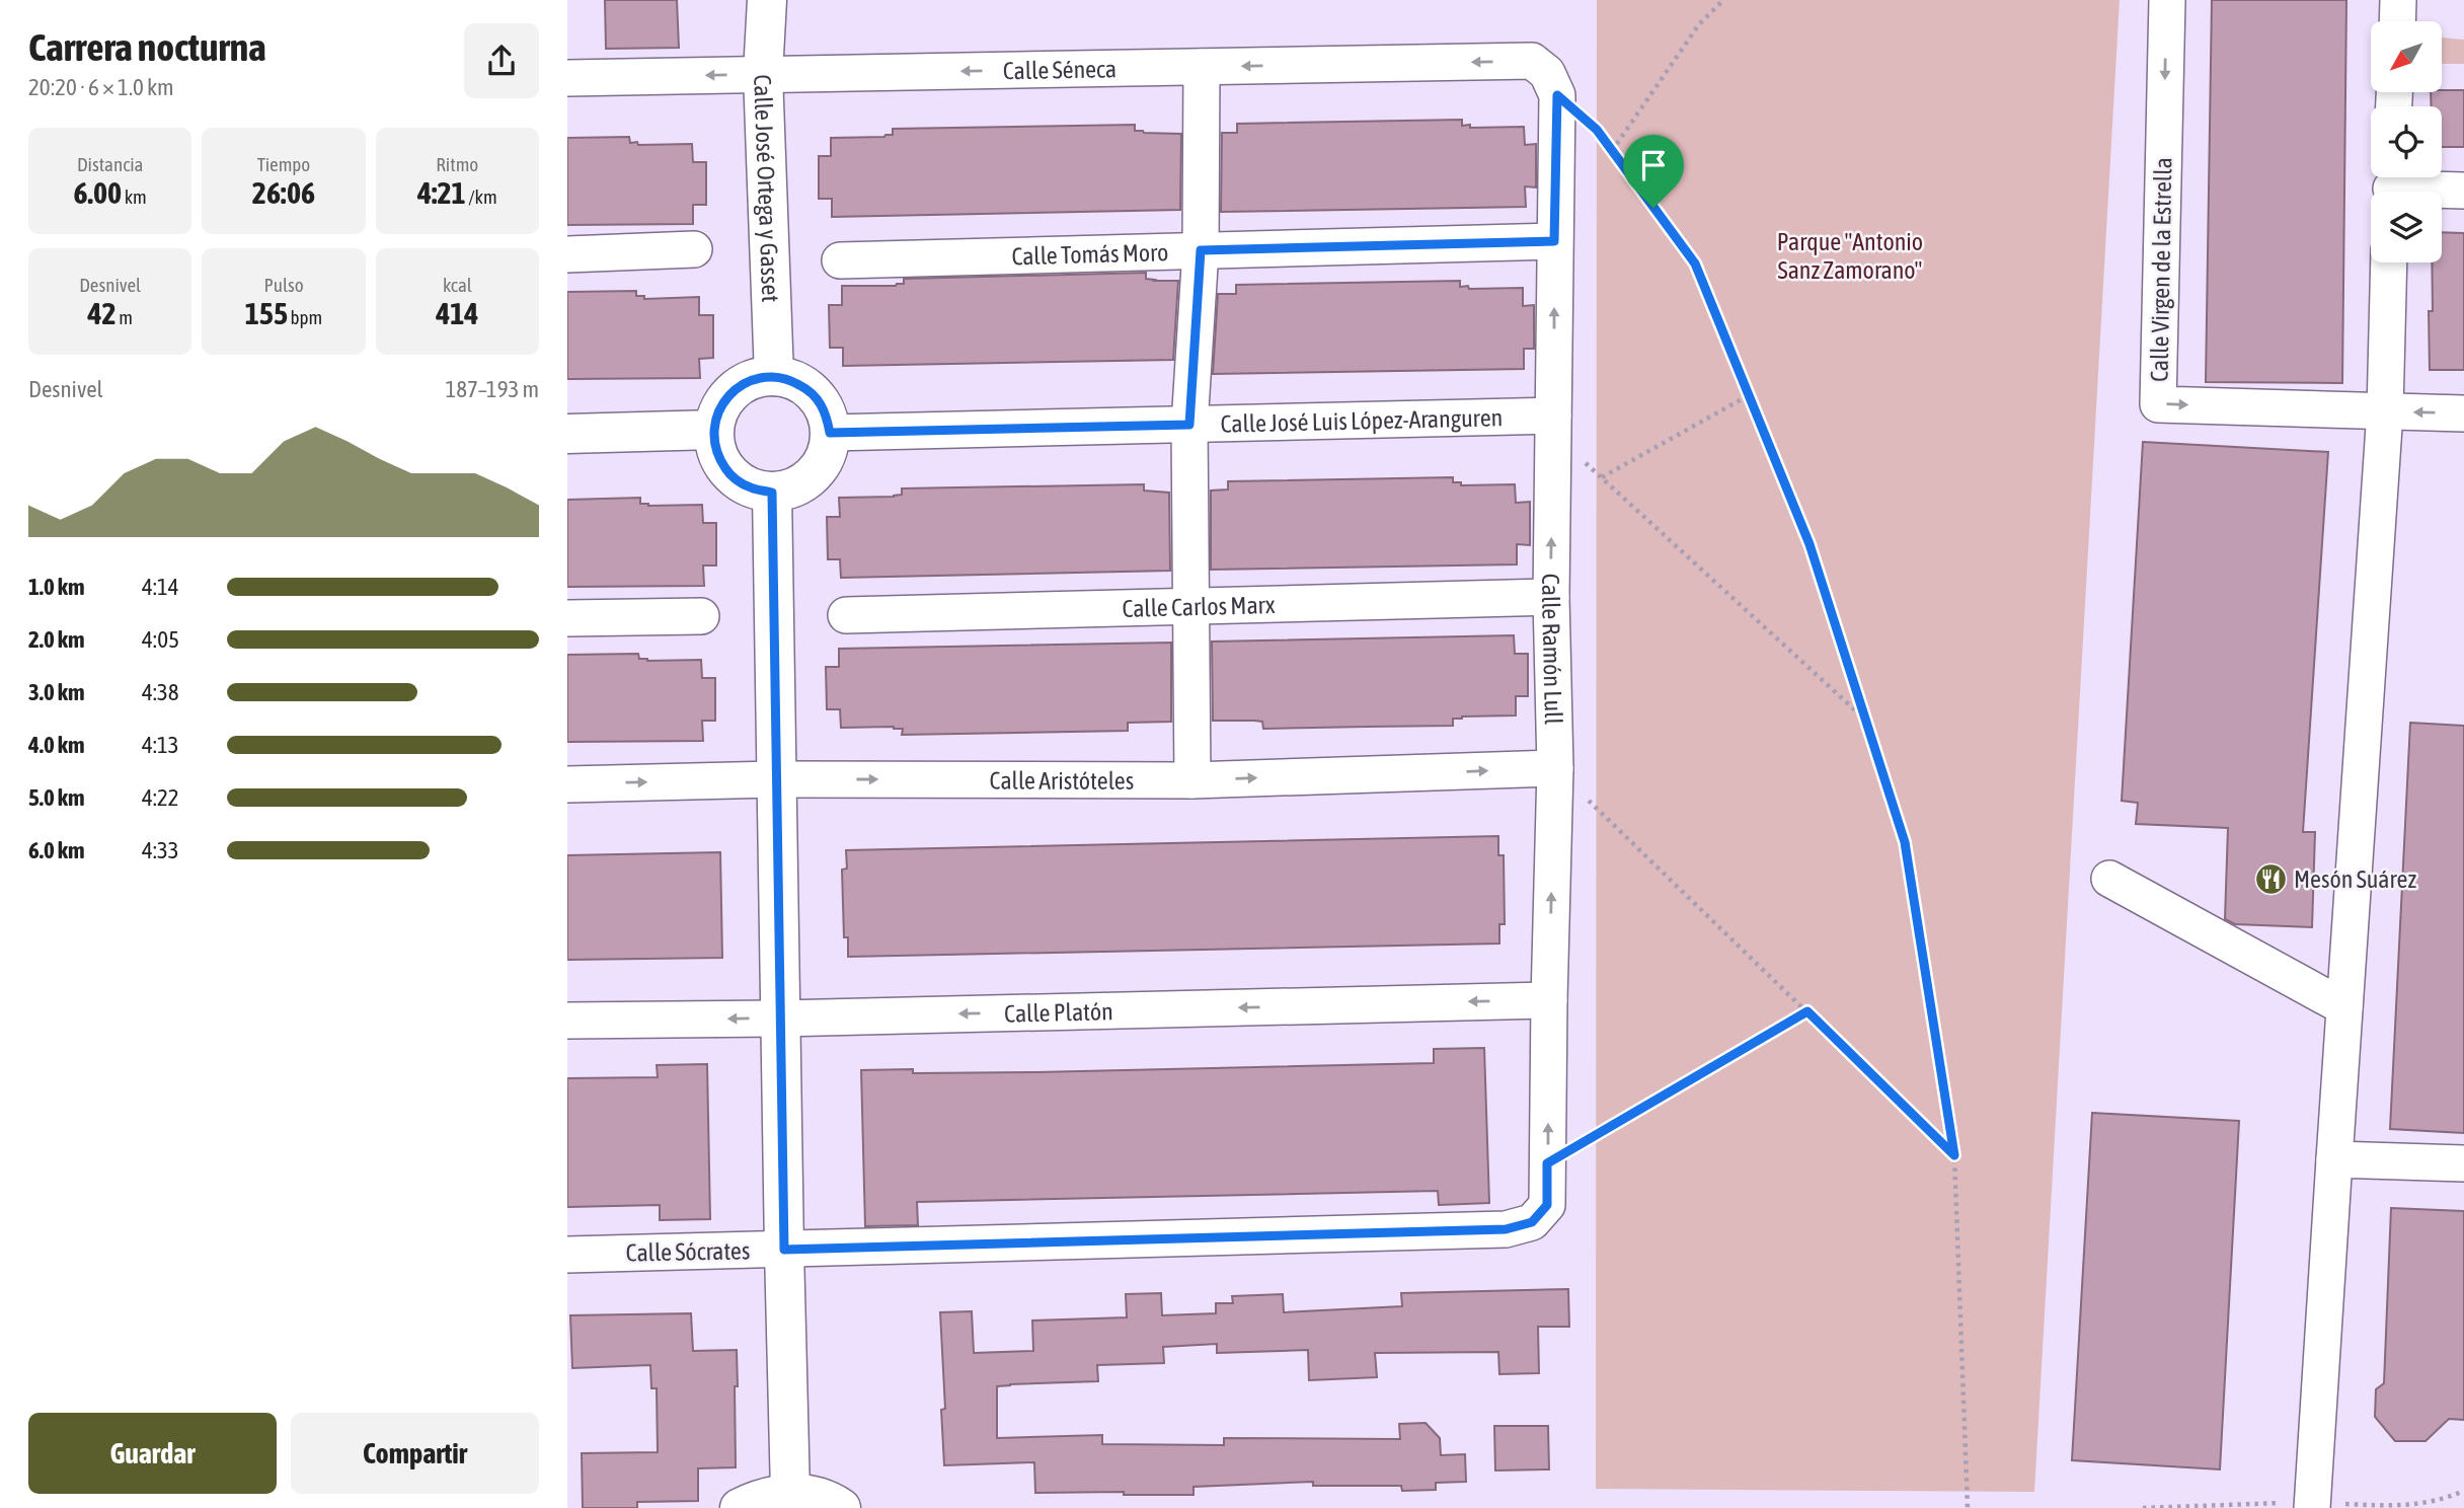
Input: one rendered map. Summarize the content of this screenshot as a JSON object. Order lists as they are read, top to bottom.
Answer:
{
  "streets": {
    "street": [
      "Calle Séneca",
      "Calle José Ortega y Gasset",
      "Calle Tomás Moro",
      "Calle Virgen de la Estrella",
      "Calle José Luis López-Aranguren",
      "Calle Carlos Marx",
      "Calle Ramón Lull",
      "Calle Aristóteles",
      "Calle Platón",
      "Calle Sócrates"
    ]
  },
  "crossings": [
    ["Calle Séneca", "Calle José Ortega y Gasset"],
    ["Calle Séneca", "Calle Ramón Lull"],
    ["Calle José Ortega y Gasset", "Calle José Luis López-Aranguren"],
    ["Calle Tomás Moro", "Calle Ramón Lull"],
    ["Calle José Luis López-Aranguren", "Calle Ramón Lull"],
    ["Calle Carlos Marx", "Calle Ramón Lull"],
    ["Calle Ramón Lull", "Calle Aristóteles"],
    ["Calle Ramón Lull", "Calle Platón"],
    ["Calle Ramón Lull", "Calle Sócrates"]
  ],
  "one_way": [
    "Calle Séneca",
    "Calle Ramón Lull",
    "Calle Aristóteles",
    "Calle Platón"
  ],
  "parks": ["Parque \"Antonio Sanz Zamorano\""],
  "places": {
    "restaurant": ["Mesón Suárez"]
  },
  "north": "bottom left",
  "page": {
    "heading": ["Carrera nocturna", "20:20 · 6 × 1.0 km"],
    "stats": [
      ["Distancia", "6.00 km"],
      ["Tiempo", "26:06"],
      ["Ritmo", "4:21 /km"],
      ["Desnivel", "42 m"],
      ["Pulso", "155 bpm"],
      ["kcal", "414"]
    ],
    "chart": ["Desnivel", "187–193 m"],
    "list": [
      {
        "name": "1.0 km",
        "note": "4:14"
      },
      {
        "name": "2.0 km",
        "note": "4:05"
      },
      {
        "name": "3.0 km",
        "note": "4:38"
      },
      {
        "name": "4.0 km",
        "note": "4:13"
      },
      {
        "name": "5.0 km",
        "note": "4:22"
      },
      {
        "name": "6.0 km",
        "note": "4:33"
      }
    ],
    "buttons": ["Guardar", "Compartir"]
  }
}
